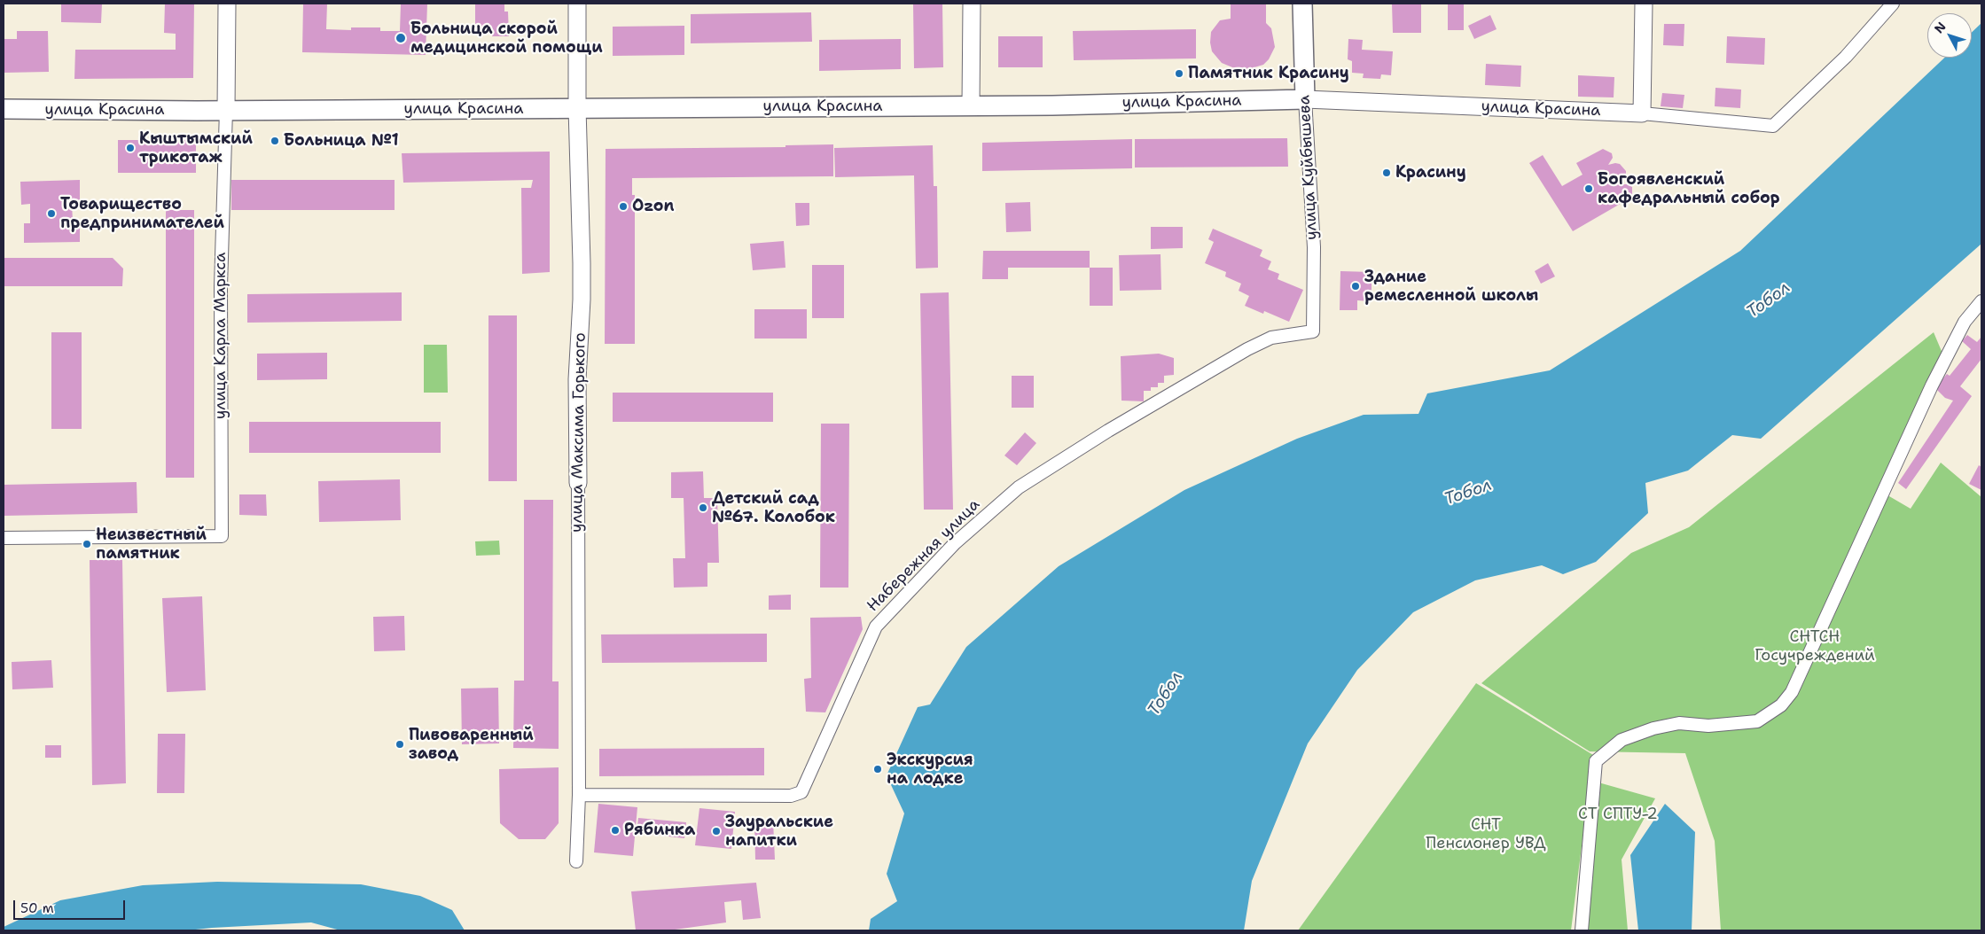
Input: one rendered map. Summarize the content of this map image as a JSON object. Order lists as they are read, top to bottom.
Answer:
{
  "streets": {
    "main road": ["улица Красина", "улица Куйбышева"],
    "street": ["улица Карла Маркса", "улица Максима Горького", "Набережная улица"]
  },
  "crossings": [
    ["улица Красина", "улица Куйбышева"],
    ["улица Красина", "улица Карла Маркса"],
    ["улица Красина", "улица Максима Горького"],
    ["улица Куйбышева", "Набережная улица"],
    ["улица Максима Горького", "Набережная улица"]
  ],
  "water": ["Тобол"],
  "parks": ["СНТСН Госучреждений", "СТ СПТУ-2", "СНТ Пенсионер УВД"],
  "places": [
    "Больница скорой медицинской помощи",
    "Памятник Красину",
    "Больница №1",
    "Кыштымский трикотаж",
    "Красину",
    "Богоявленский кафедральный собор",
    "Ozon",
    "Товарищество предпринимателей",
    "Здание ремесленной школы",
    "Детский сад №67. Колобок",
    "Неизвестный памятник",
    "Пивоваренный завод",
    "Экскурсия на лодке",
    "Рябинка",
    "Зауральские напитки"
  ],
  "scale_bar": "50 m",
  "north": "top left"
}
